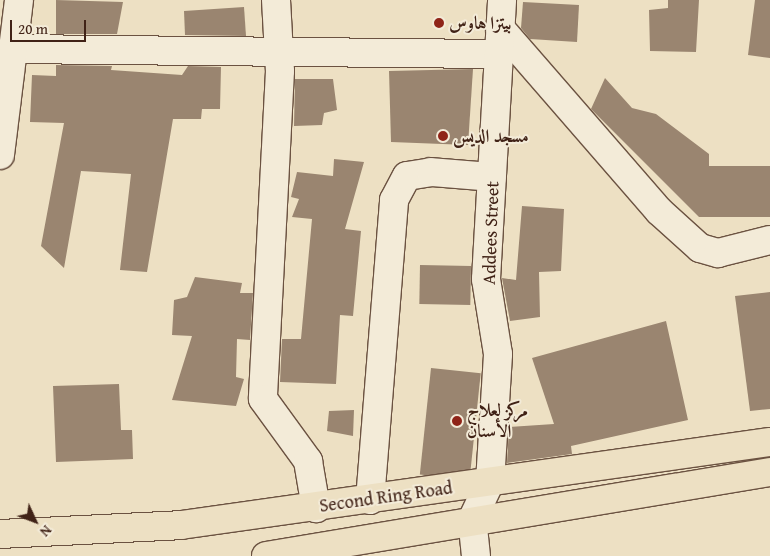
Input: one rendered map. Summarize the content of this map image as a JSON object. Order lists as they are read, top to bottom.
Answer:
{
  "streets": {
    "main road": ["Second Ring Road"],
    "street": ["Addees Street"]
  },
  "crossings": [
    ["Addees Street", "Second Ring Road"]
  ],
  "places": ["بيتزا هاوس", "مسجد الديس", "مركز لعلاج الأسنان"],
  "scale_bar": "20 m",
  "north": "bottom right"
}
